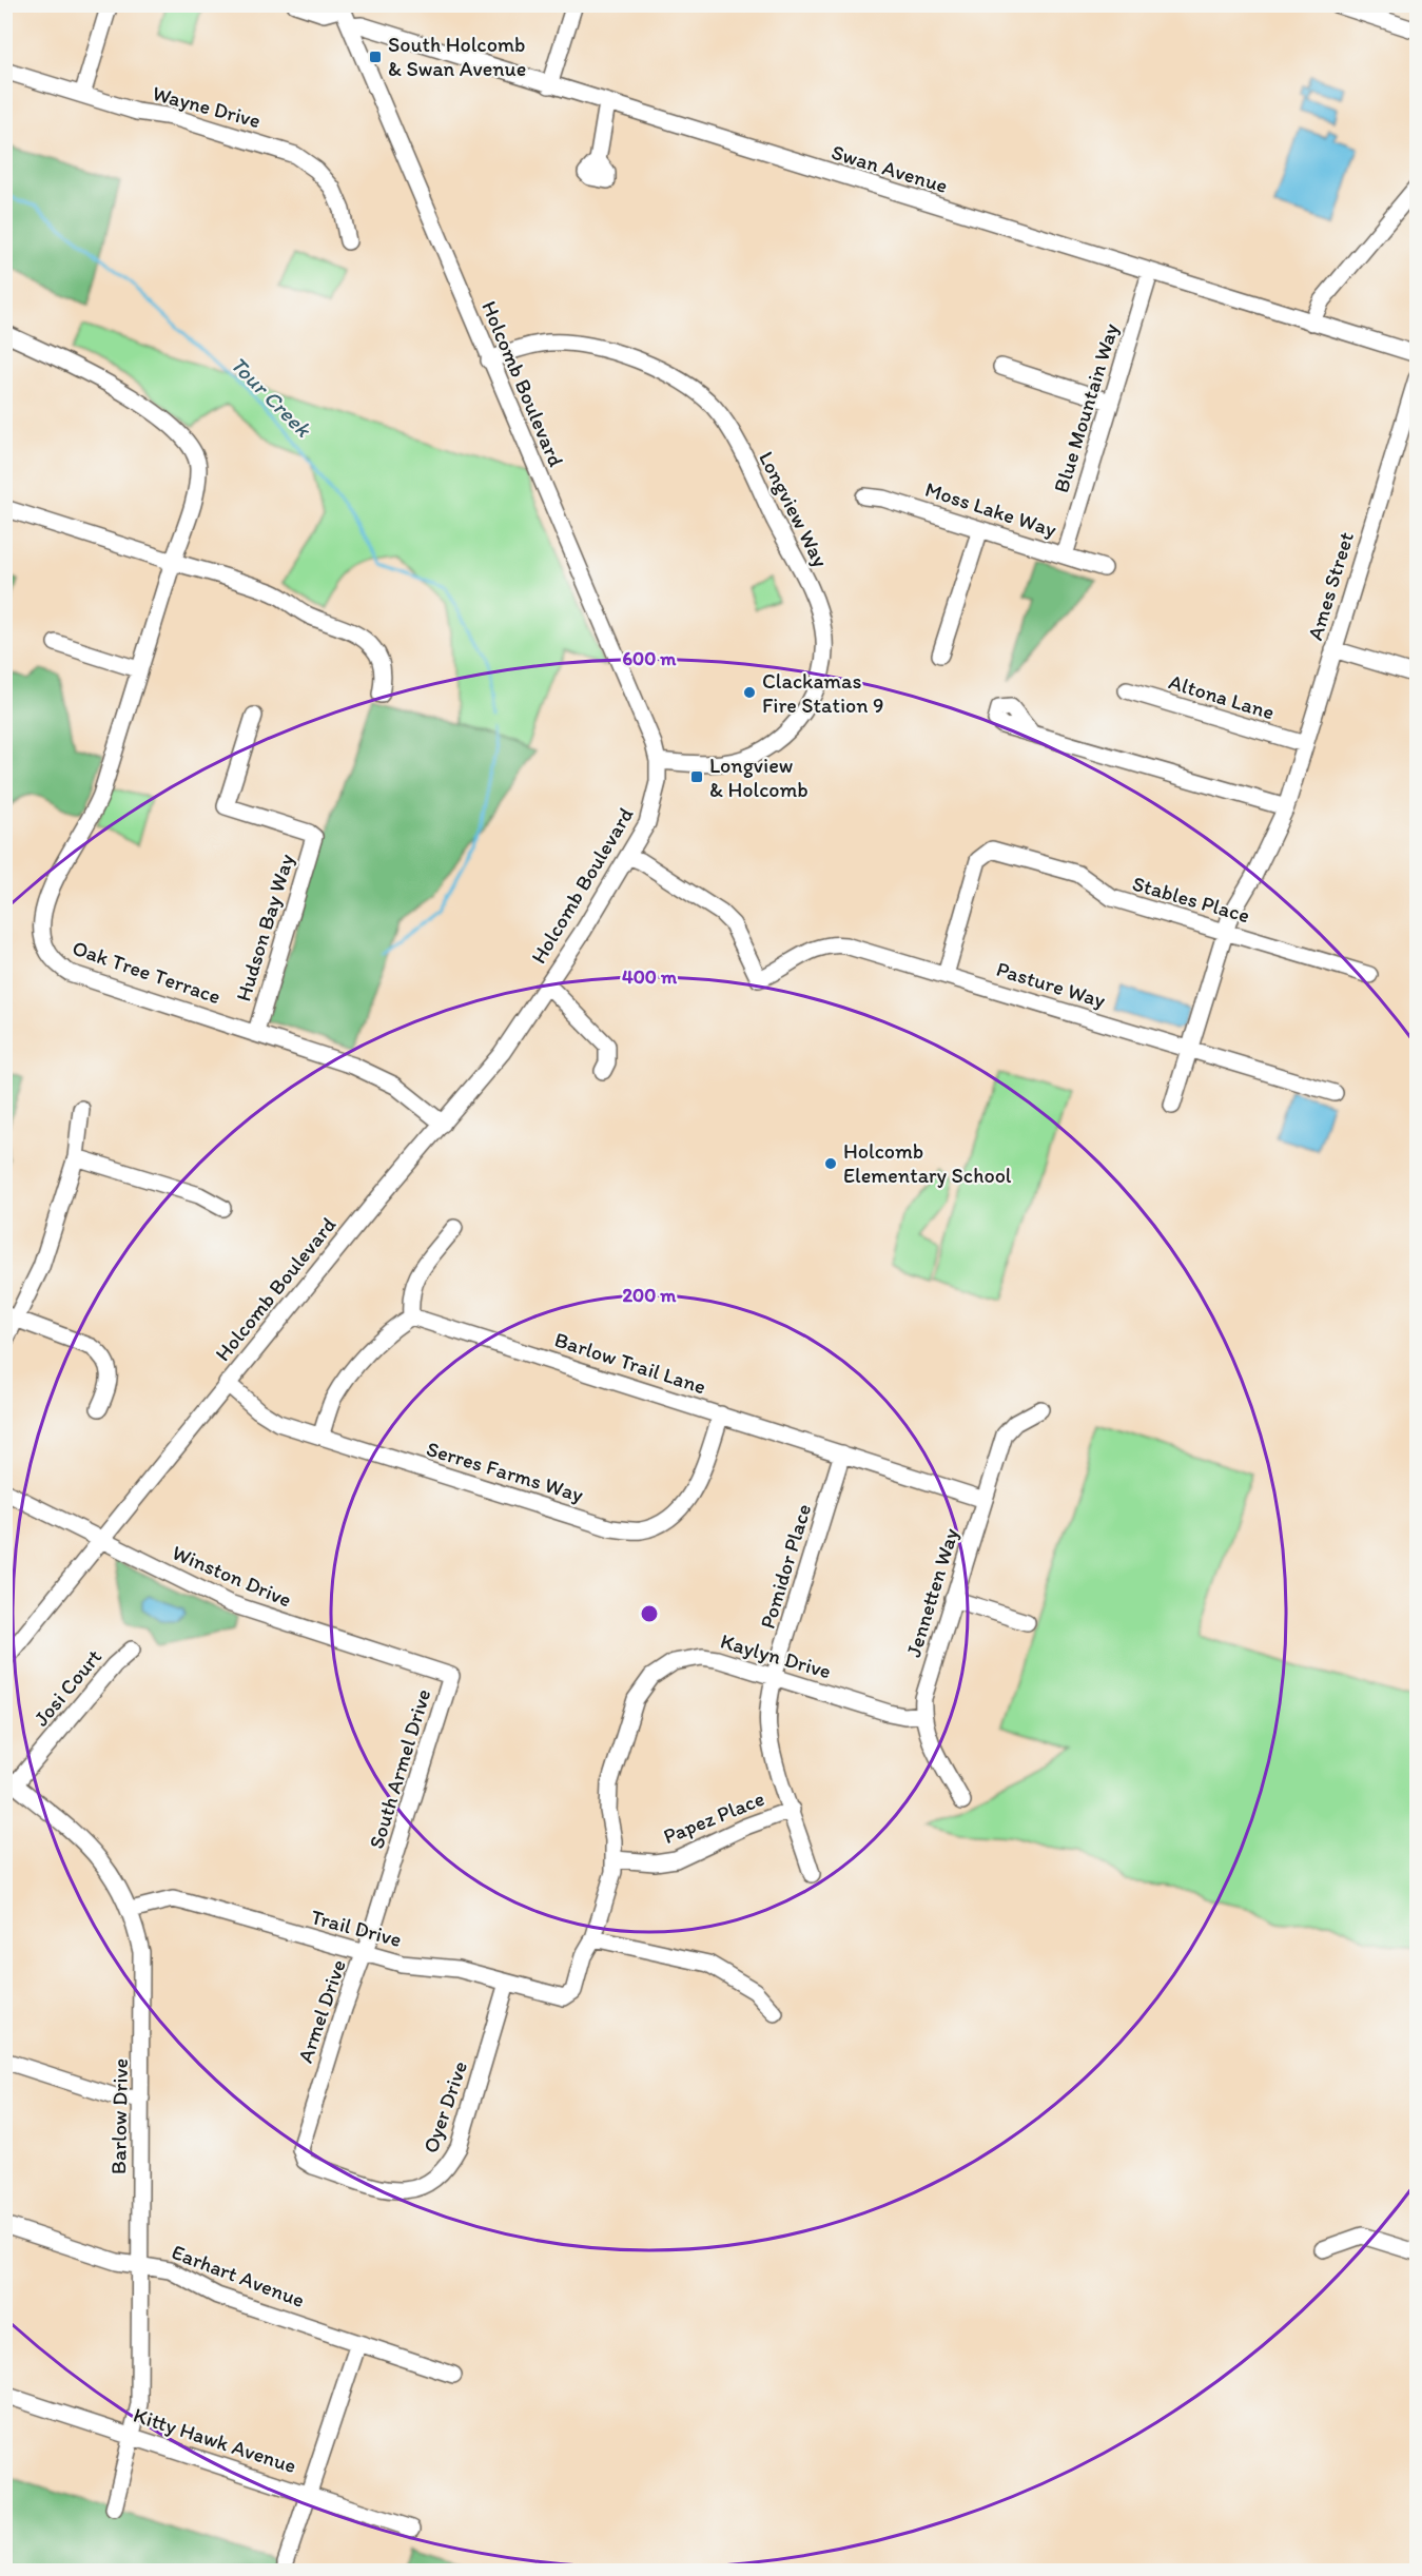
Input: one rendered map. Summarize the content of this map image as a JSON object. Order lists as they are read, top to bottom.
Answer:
{
  "streets": {
    "street": [
      "Wayne Drive",
      "Swan Avenue",
      "Holcomb Boulevard",
      "Blue Mountain Way",
      "Longview Way",
      "Moss Lake Way",
      "Ames Street",
      "Altona Lane",
      "Stables Place",
      "Hudson Bay Way",
      "Oak Tree Terrace",
      "Pasture Way",
      "Barlow Trail Lane",
      "Serres Farms Way",
      "Pomidor Place",
      "Winston Drive",
      "Jennetten Way",
      "Kaylyn Drive",
      "Josi Court",
      "South Armel Drive",
      "Papez Place",
      "Trail Drive",
      "Armel Drive",
      "Oyer Drive",
      "Barlow Drive",
      "Earhart Avenue",
      "Kitty Hawk Avenue"
    ]
  },
  "crossings": [
    ["Swan Avenue", "Holcomb Boulevard"],
    ["Swan Avenue", "Blue Mountain Way"],
    ["Holcomb Boulevard", "Longview Way"],
    ["Holcomb Boulevard", "Oak Tree Terrace"],
    ["Holcomb Boulevard", "Pasture Way"],
    ["Holcomb Boulevard", "Serres Farms Way"],
    ["Holcomb Boulevard", "Winston Drive"],
    ["Blue Mountain Way", "Moss Lake Way"],
    ["Ames Street", "Altona Lane"],
    ["Ames Street", "Stables Place"],
    ["Ames Street", "Pasture Way"],
    ["Stables Place", "Pasture Way"],
    ["Hudson Bay Way", "Oak Tree Terrace"],
    ["Barlow Trail Lane", "Serres Farms Way"],
    ["Barlow Trail Lane", "Pomidor Place"],
    ["Barlow Trail Lane", "Jennetten Way"],
    ["Pomidor Place", "Kaylyn Drive"],
    ["Pomidor Place", "Papez Place"],
    ["Winston Drive", "South Armel Drive"],
    ["Jennetten Way", "Kaylyn Drive"],
    ["Kaylyn Drive", "Papez Place"],
    ["Kaylyn Drive", "Trail Drive"],
    ["Josi Court", "Barlow Drive"],
    ["South Armel Drive", "Armel Drive"],
    ["Trail Drive", "Armel Drive"],
    ["Trail Drive", "Oyer Drive"],
    ["Trail Drive", "Barlow Drive"],
    ["Armel Drive", "Oyer Drive"],
    ["Barlow Drive", "Earhart Avenue"],
    ["Barlow Drive", "Kitty Hawk Avenue"]
  ],
  "water": ["Tour Creek"],
  "places": {
    "transit": ["South Holcomb & Swan Avenue", "Longview & Holcomb"],
    "other": ["Clackamas Fire Station 9", "Holcomb Elementary School"]
  },
  "rings": ["600 m", "400 m", "200 m"]
}
